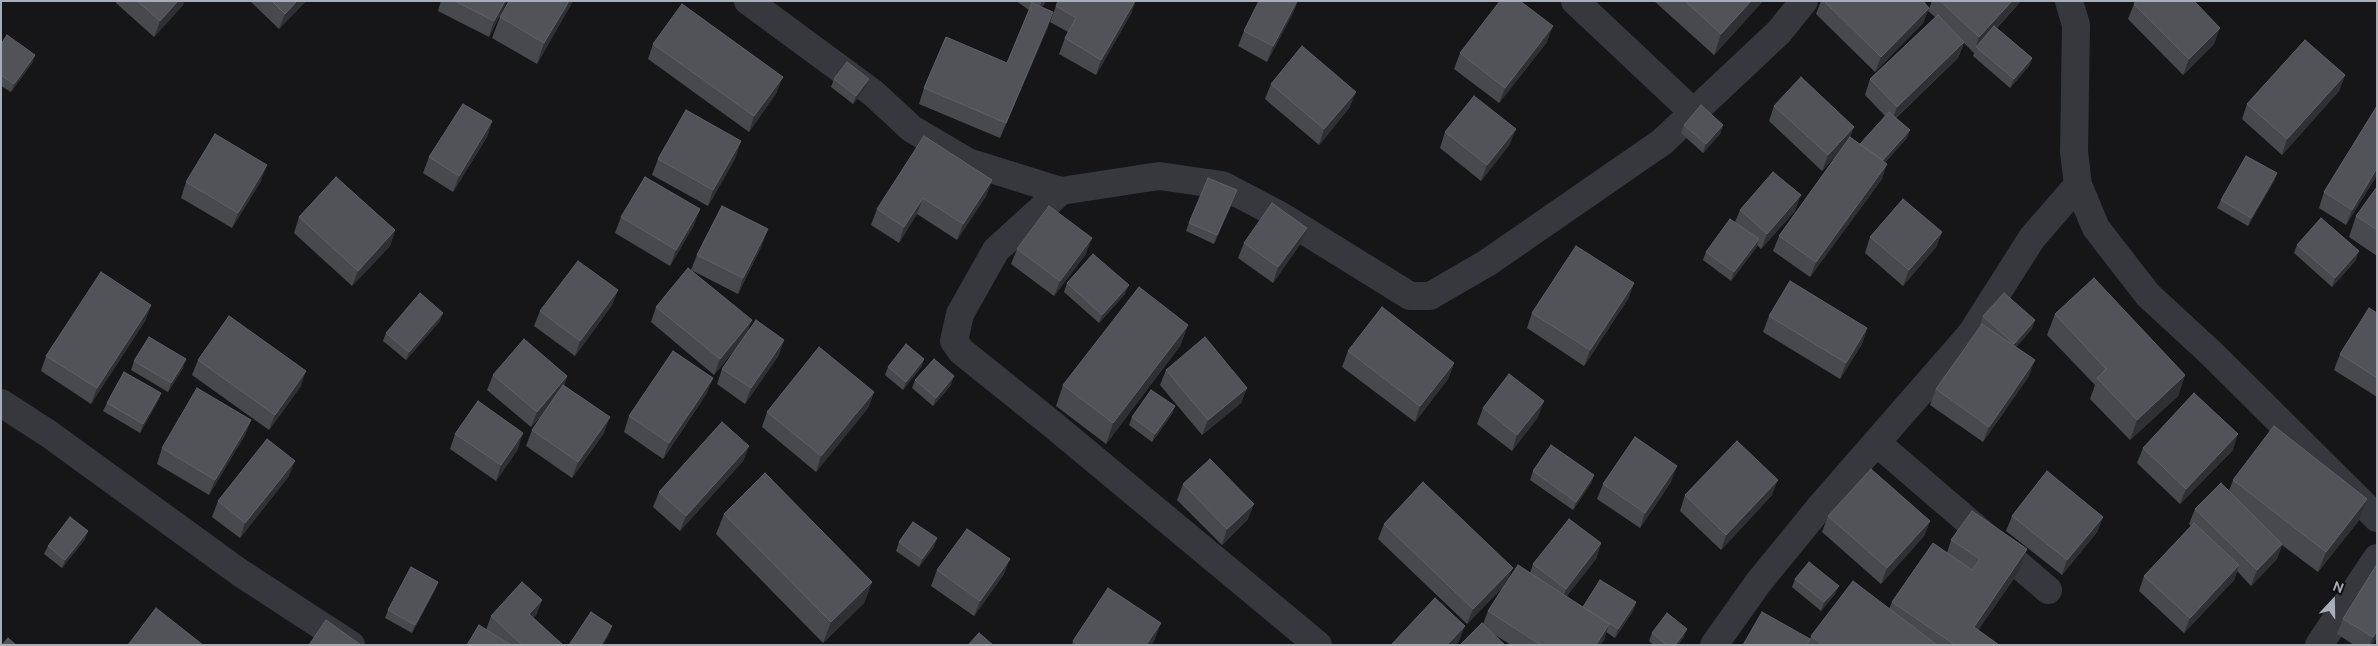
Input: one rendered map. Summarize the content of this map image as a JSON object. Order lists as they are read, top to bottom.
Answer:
{
  "north": "top"
}
